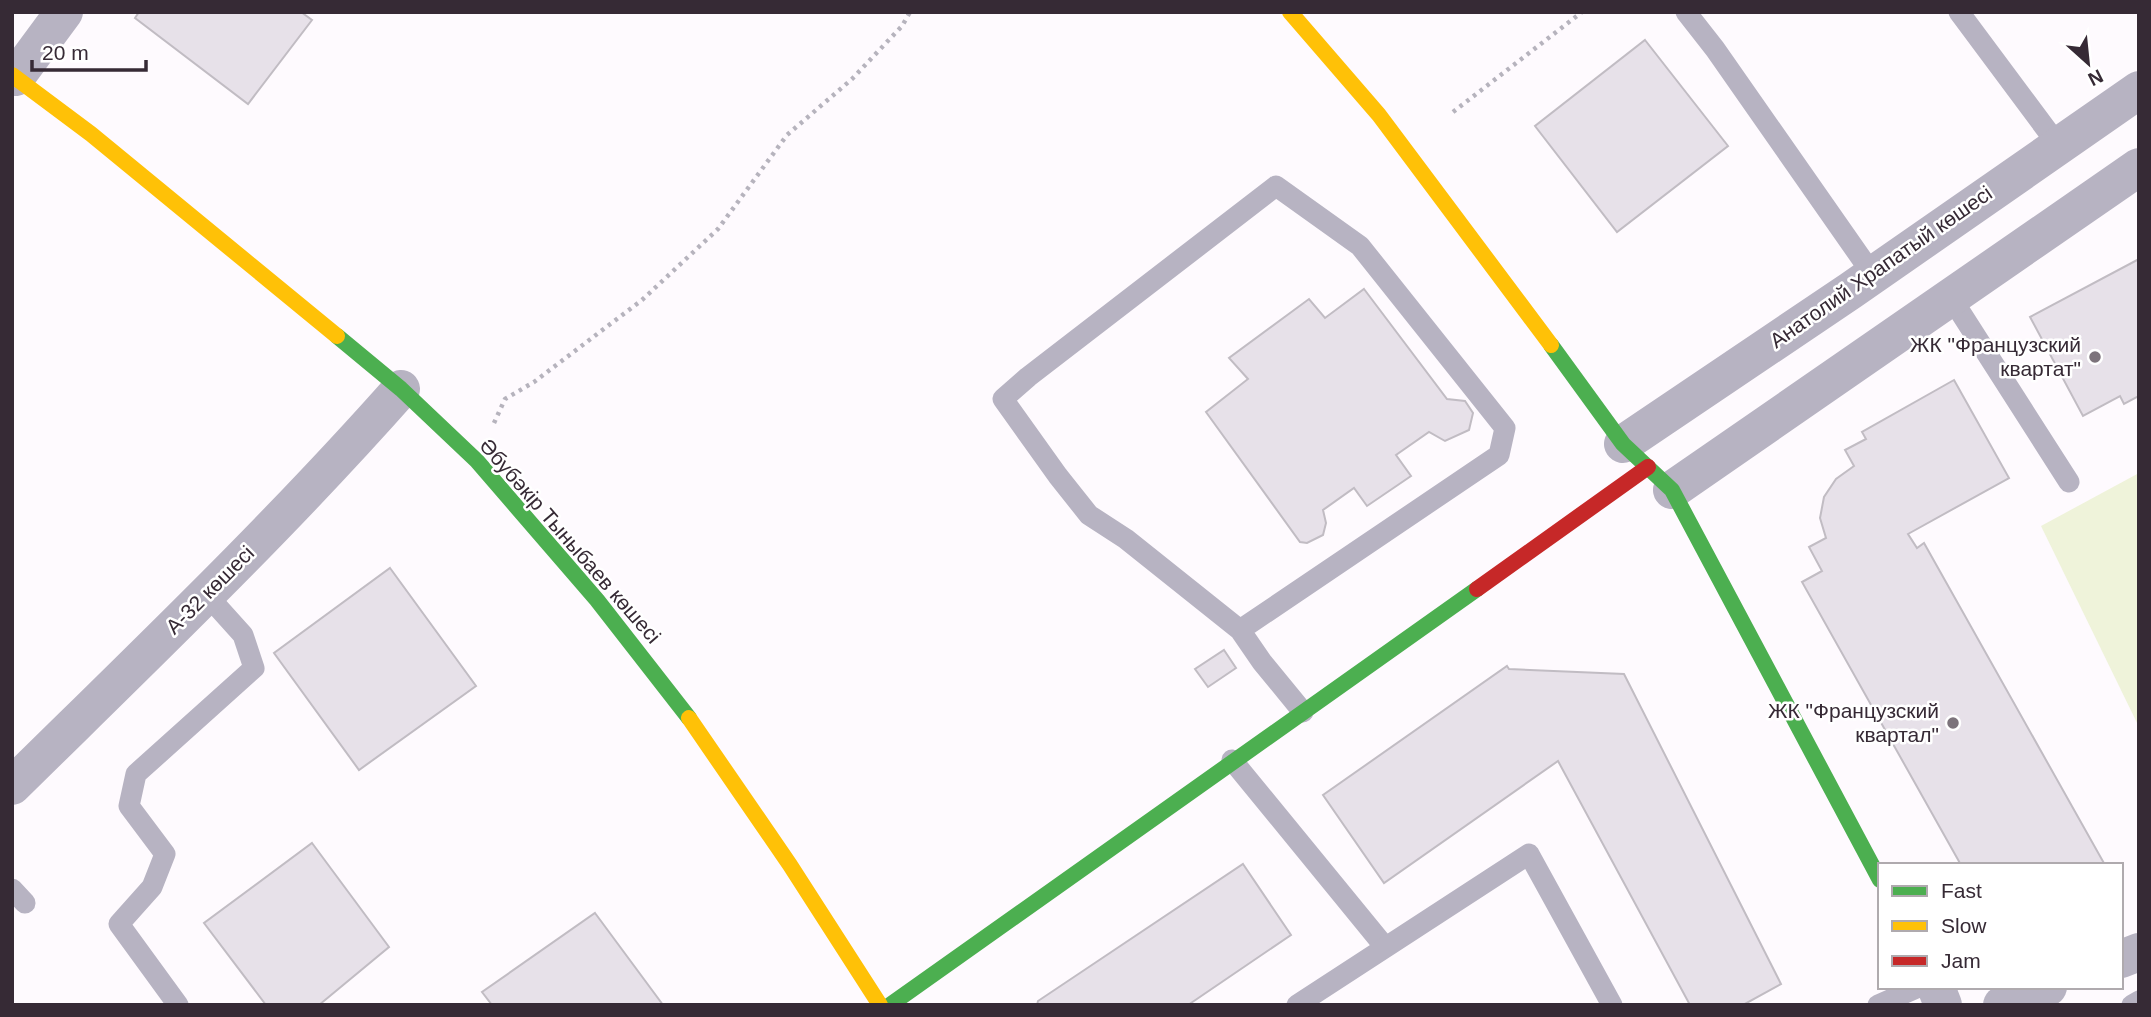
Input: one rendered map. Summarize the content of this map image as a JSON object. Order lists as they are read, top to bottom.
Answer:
{
  "streets": {
    "street": ["Анатолий Храпатый көшесі", "Әбубәкір Тыныбаев көшесі", "А-32 көшесі"]
  },
  "crossings": [
    ["Әбубәкір Тыныбаев көшесі", "А-32 көшесі"]
  ],
  "places": ["ЖК \"Французский квартат\"", "ЖК \"Французский квартал\""],
  "legend": ["Fast", "Slow", "Jam"],
  "scale_bar": "20 m",
  "north": "bottom right"
}
